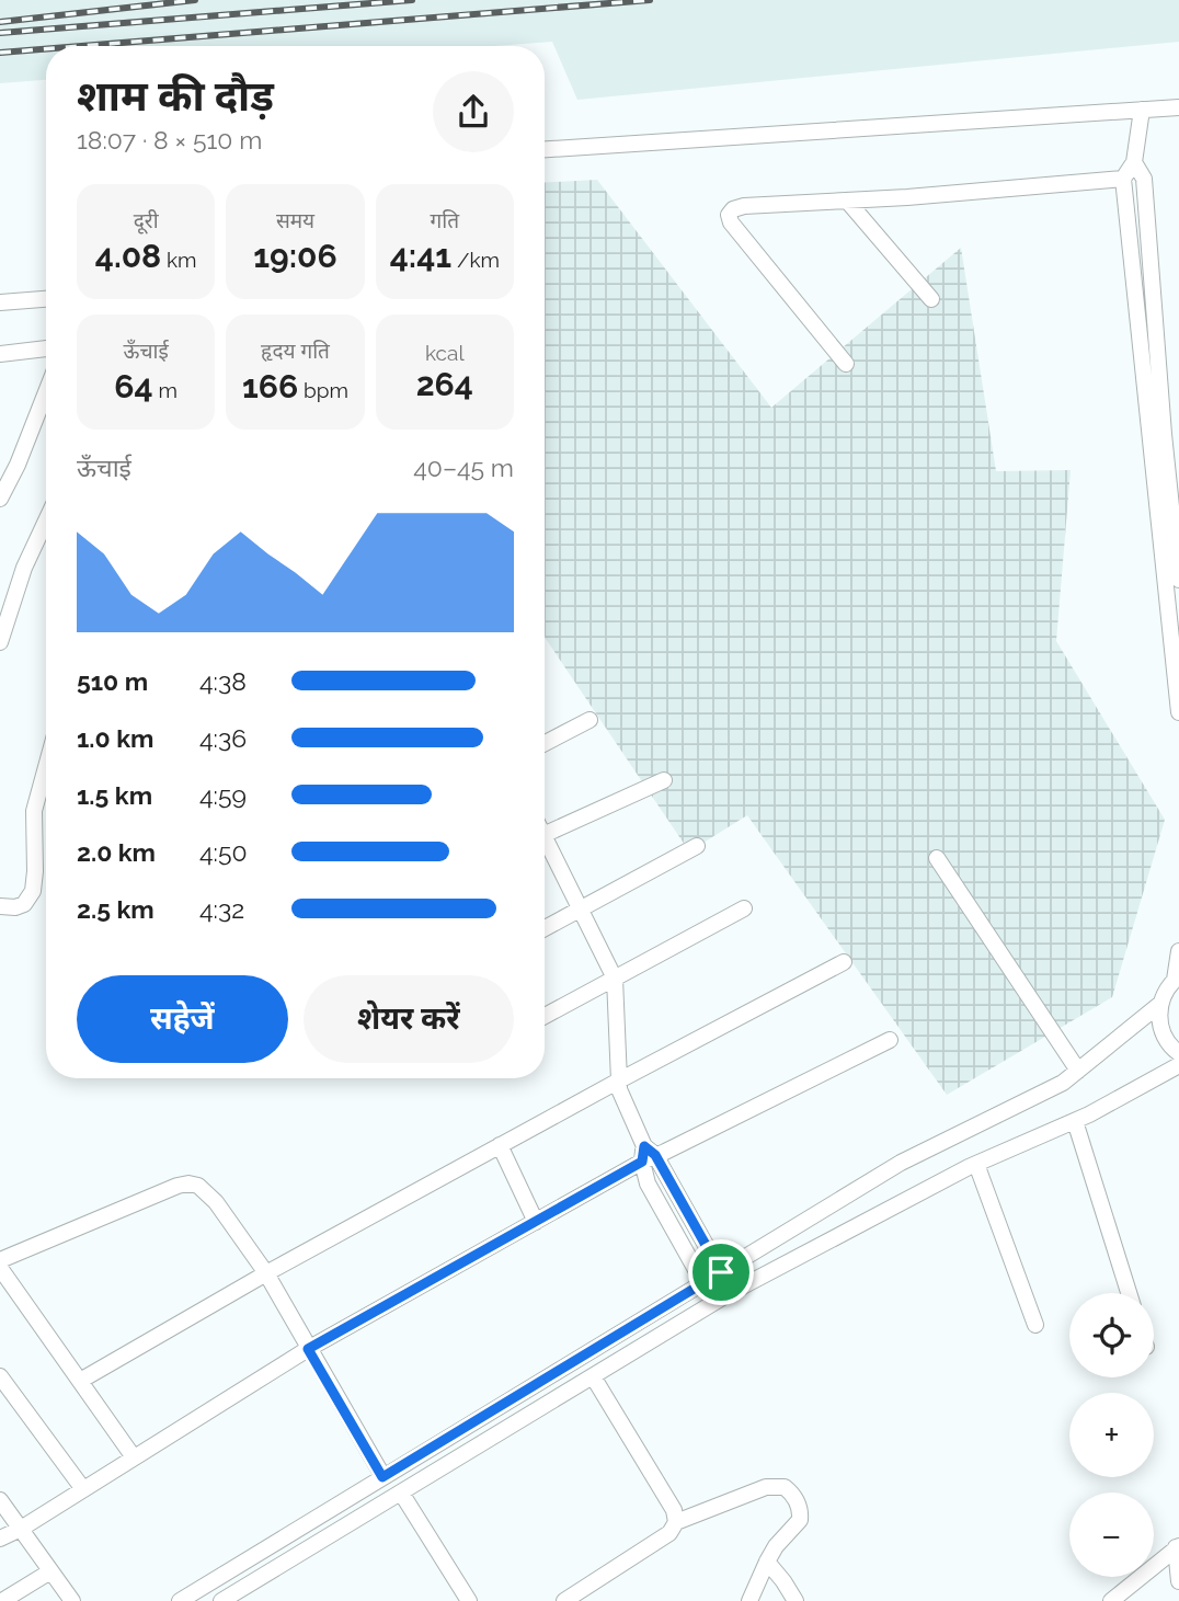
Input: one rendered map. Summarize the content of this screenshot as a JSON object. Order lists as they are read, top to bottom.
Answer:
{
  "page": {
    "heading": ["शाम की दौड़", "18:07 · 8 × 510 m"],
    "stats": [
      ["दूरी", "4.08 km"],
      ["समय", "19:06"],
      ["गति", "4:41 /km"],
      ["ऊँचाई", "64 m"],
      ["हृदय गति", "166 bpm"],
      ["kcal", "264"]
    ],
    "chart": ["ऊँचाई", "40–45 m"],
    "list": [
      {
        "name": "510 m",
        "note": "4:38"
      },
      {
        "name": "1.0 km",
        "note": "4:36"
      },
      {
        "name": "1.5 km",
        "note": "4:59"
      },
      {
        "name": "2.0 km",
        "note": "4:50"
      },
      {
        "name": "2.5 km",
        "note": "4:32"
      }
    ],
    "buttons": ["सहेजें", "शेयर करें"],
    "map_buttons": ["+", "−"]
  }
}
